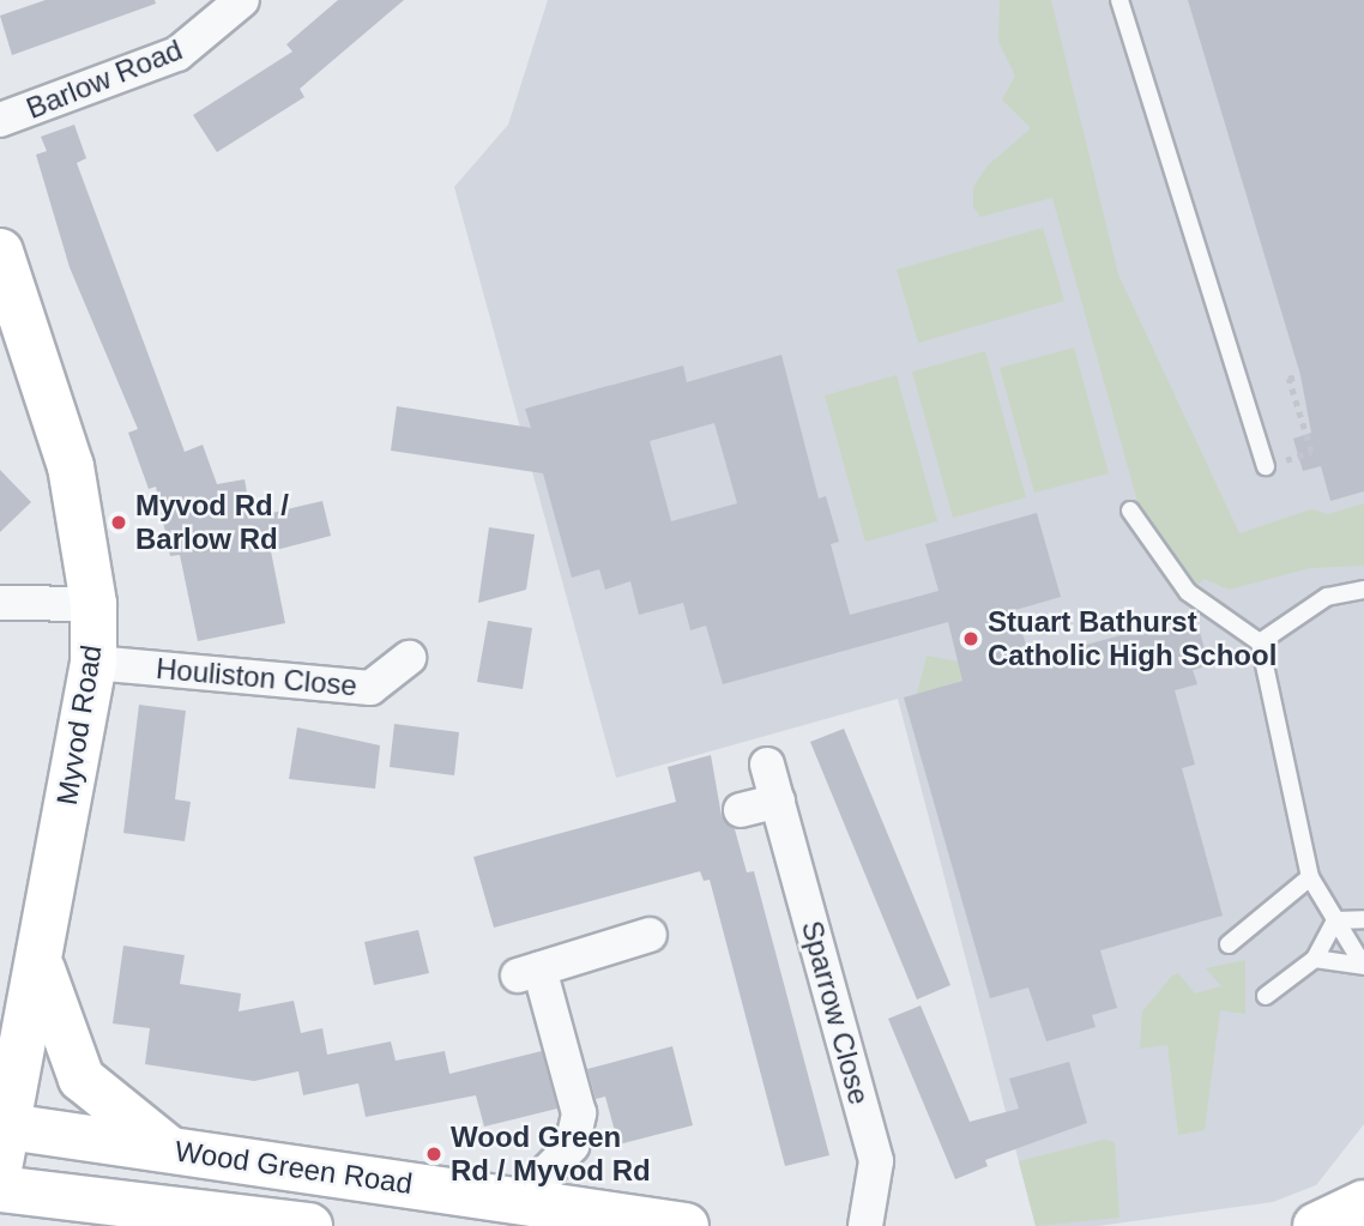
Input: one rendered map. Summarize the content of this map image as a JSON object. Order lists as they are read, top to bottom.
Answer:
{
  "streets": {
    "main road": ["Myvod Road", "Wood Green Road"],
    "street": ["Barlow Road", "Houliston Close", "Sparrow Close"]
  },
  "crossings": [
    ["Houliston Close", "Myvod Road"],
    ["Myvod Road", "Wood Green Road"]
  ],
  "places": ["Myvod Rd / Barlow Rd", "Stuart Bathurst Catholic High School", "Wood Green Rd / Myvod Rd"]
}
